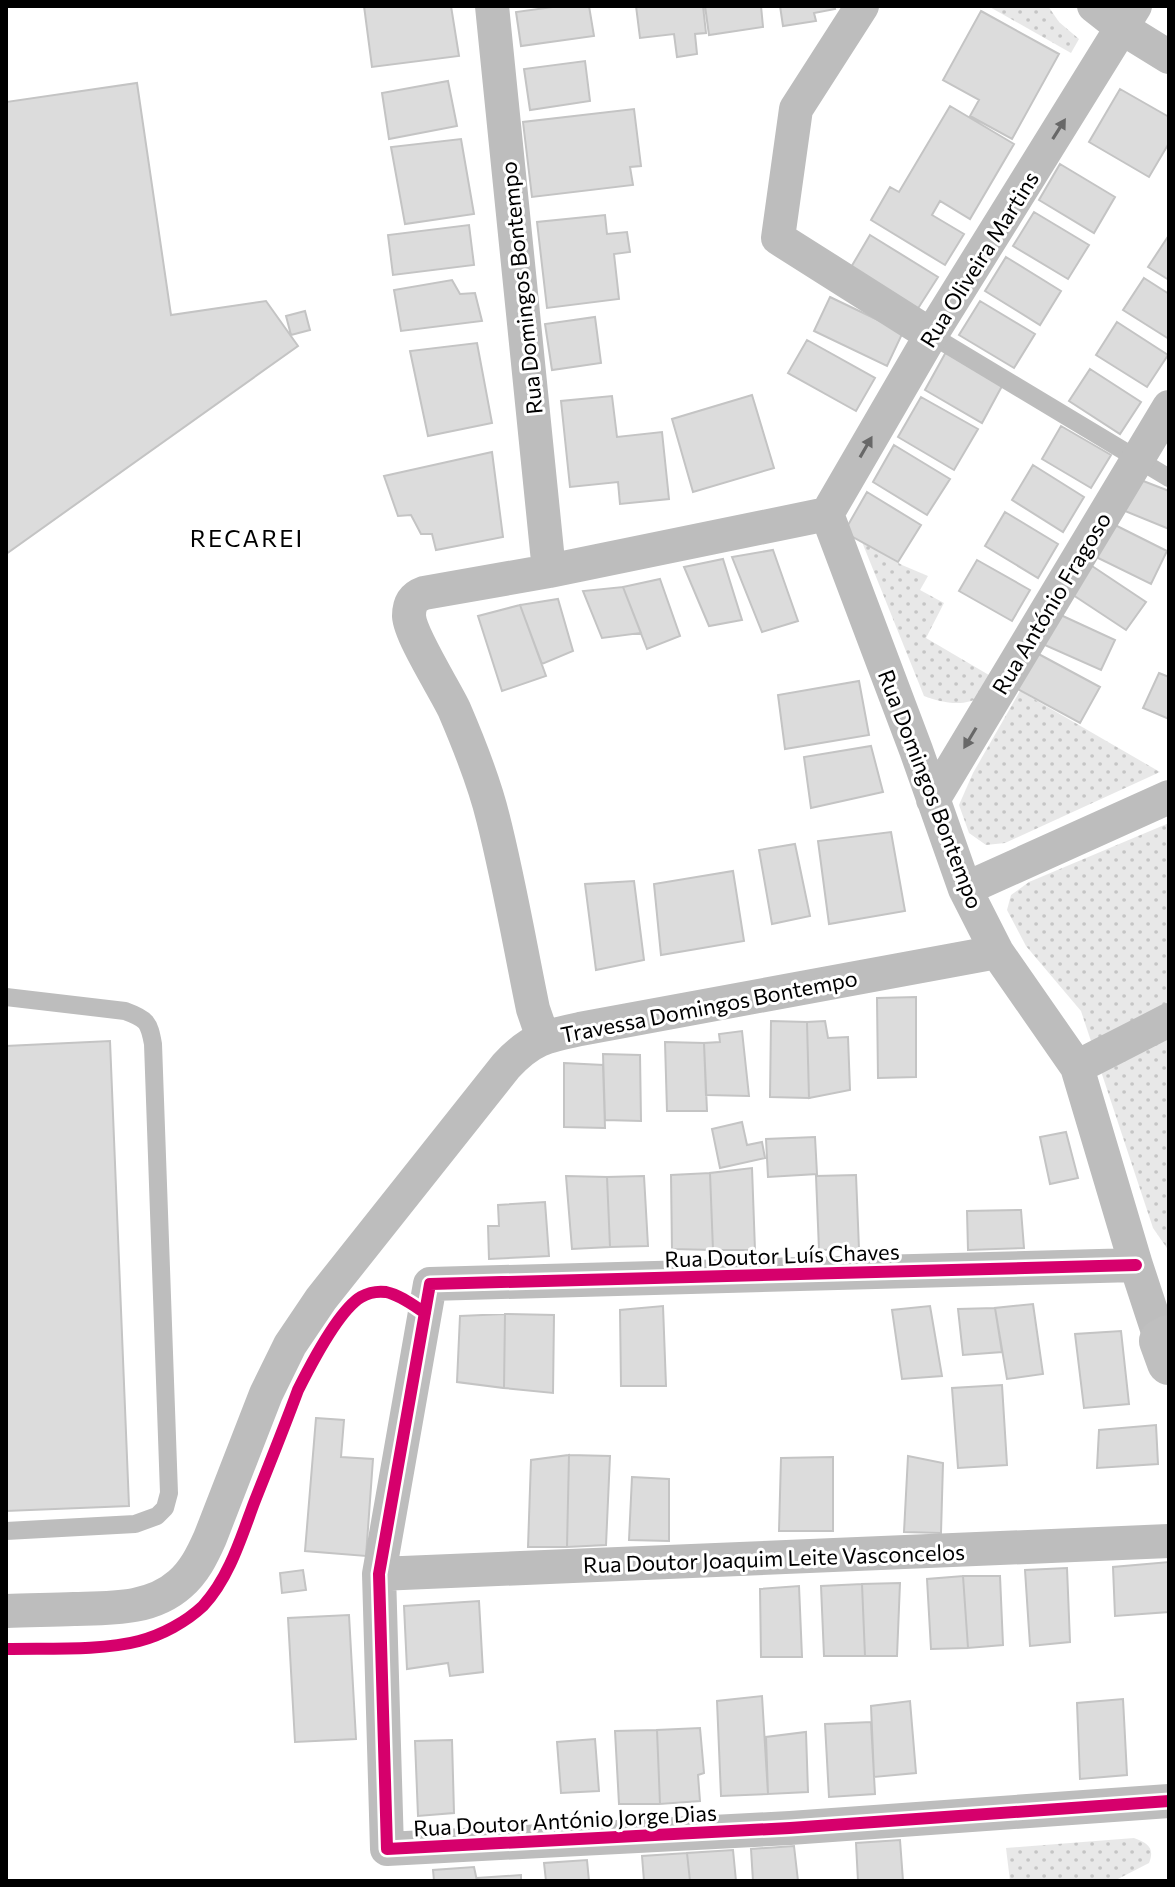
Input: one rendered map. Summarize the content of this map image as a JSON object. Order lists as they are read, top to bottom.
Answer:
{
  "streets": {
    "street": [
      "Rua Oliveira Martins",
      "Rua Domingos Bontempo",
      "Rua António Fragoso",
      "Travessa Domingos Bontempo",
      "Rua Doutor Luís Chaves",
      "Rua Doutor Joaquim Leite Vasconcelos",
      "Rua Doutor António Jorge Dias"
    ]
  },
  "crossings": [
    ["Rua Oliveira Martins", "Rua Domingos Bontempo"],
    ["Rua Domingos Bontempo", "Rua António Fragoso"],
    ["Rua Domingos Bontempo", "Travessa Domingos Bontempo"],
    ["Rua Domingos Bontempo", "Rua Doutor Luís Chaves"],
    ["Rua Doutor Luís Chaves", "Rua Doutor António Jorge Dias"],
    ["Rua Doutor Joaquim Leite Vasconcelos", "Rua Doutor António Jorge Dias"]
  ],
  "one_way": ["Rua Oliveira Martins", "Rua António Fragoso"],
  "districts": ["RECAREI"]
}
